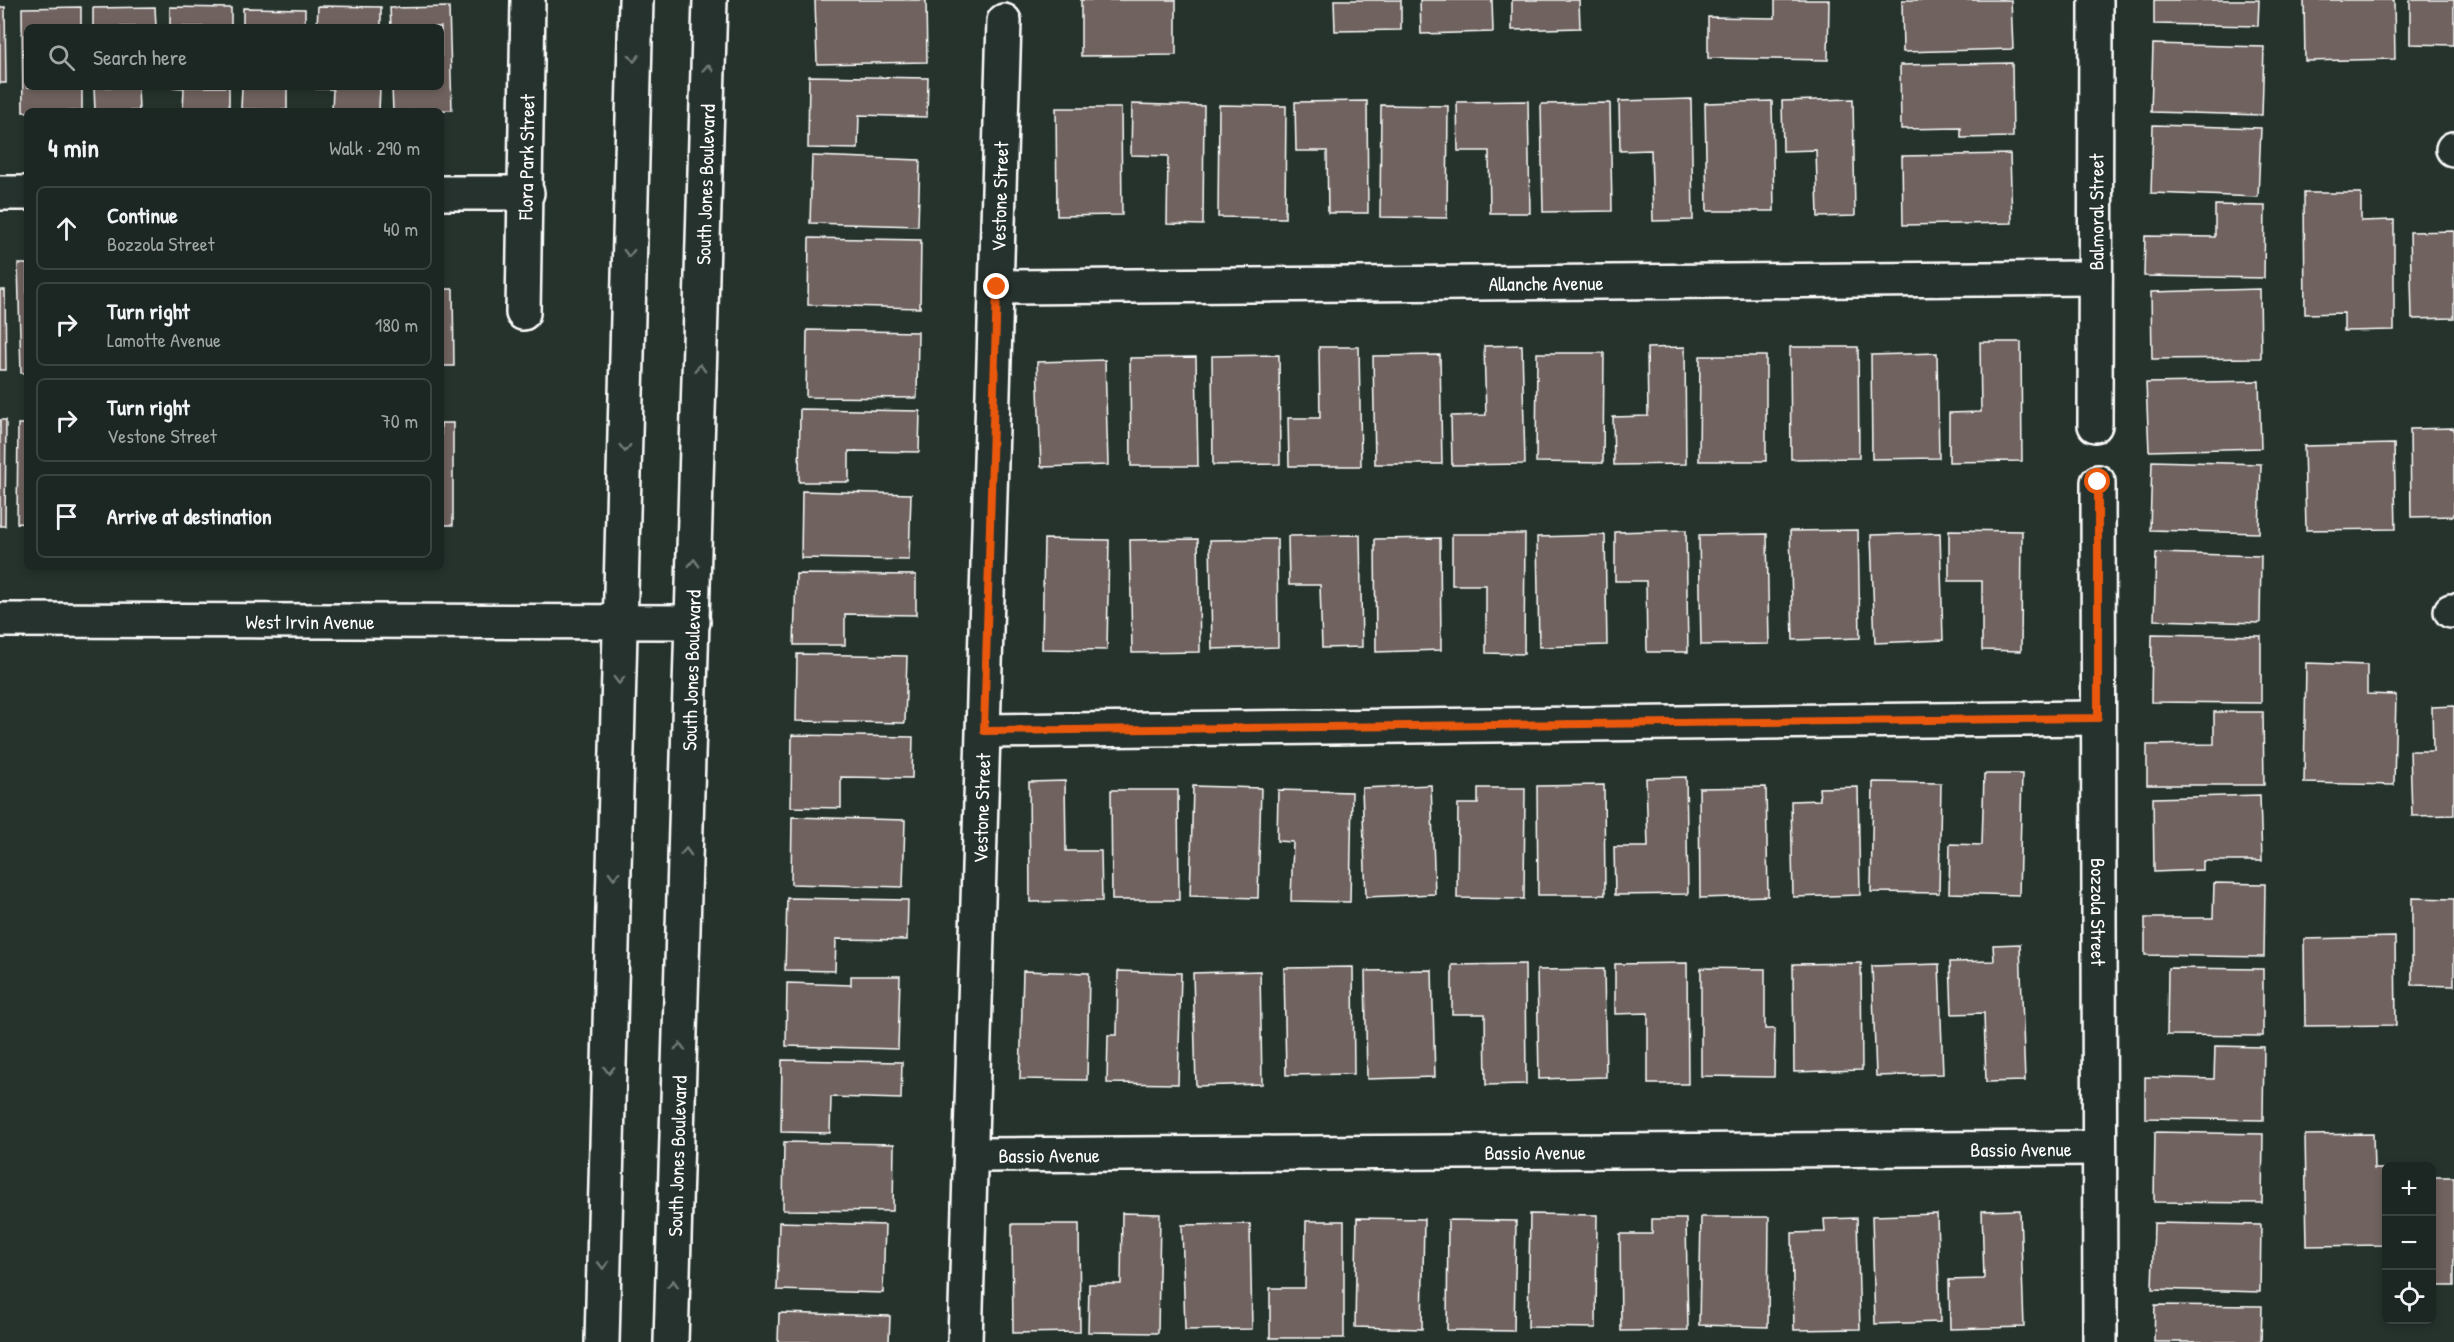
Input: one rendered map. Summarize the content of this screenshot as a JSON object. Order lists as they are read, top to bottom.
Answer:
{
  "streets": {
    "street": [
      "Flora Park Street",
      "South Jones Boulevard",
      "Vestone Street",
      "Balmoral Street",
      "Allanche Avenue",
      "West Irvin Avenue",
      "Bozzola Street",
      "Bassio Avenue"
    ]
  },
  "crossings": [
    ["South Jones Boulevard", "West Irvin Avenue"],
    ["Vestone Street", "Allanche Avenue"],
    ["Vestone Street", "Bassio Avenue"],
    ["Balmoral Street", "Allanche Avenue"],
    ["Bozzola Street", "Bassio Avenue"]
  ],
  "page": {
    "search": "Search here",
    "heading": ["4 min", "Walk · 290 m"],
    "list": [
      ["Continue", "Bozzola Street", "40 m"],
      ["Turn right", "Lamotte Avenue", "180 m"],
      ["Turn right", "Vestone Street", "70 m"],
      "Arrive at destination"
    ],
    "map_buttons": ["+", "−"]
  }
}
